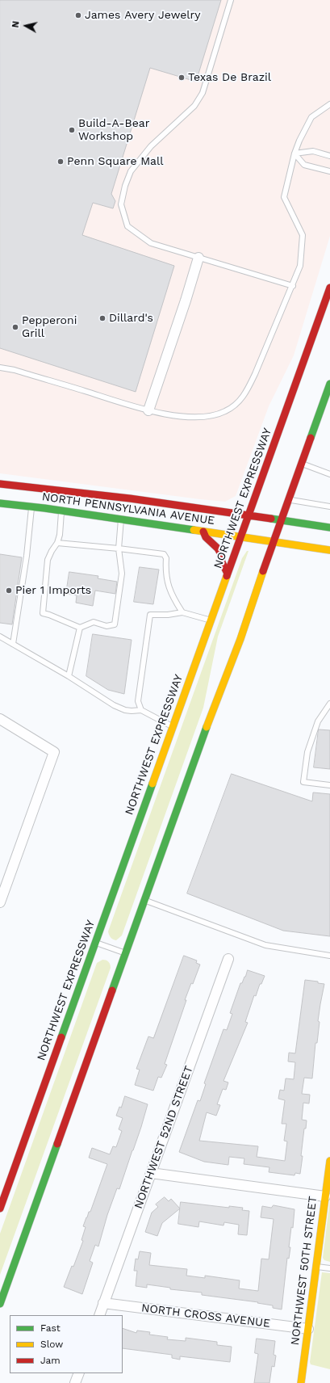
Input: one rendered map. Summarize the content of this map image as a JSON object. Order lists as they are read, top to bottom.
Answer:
{
  "streets": {
    "main road": ["NORTHWEST EXPRESSWAY", "NORTH PENNSYLVANIA AVENUE", "NORTHWEST 50TH STREET"],
    "street": ["NORTHWEST 52ND STREET", "NORTH CROSS AVENUE"]
  },
  "crossings": [
    ["NORTHWEST EXPRESSWAY", "NORTH PENNSYLVANIA AVENUE"],
    ["NORTHWEST 52ND STREET", "NORTH CROSS AVENUE"],
    ["NORTHWEST 50TH STREET", "NORTH CROSS AVENUE"]
  ],
  "places": [
    "James Avery Jewelry",
    "Texas De Brazil",
    "Build-A-Bear Workshop",
    "Penn Square Mall",
    "Dillard's",
    "Pepperoni Grill",
    "Pier 1 Imports"
  ],
  "legend": ["Fast", "Slow", "Jam"],
  "north": "left"
}
